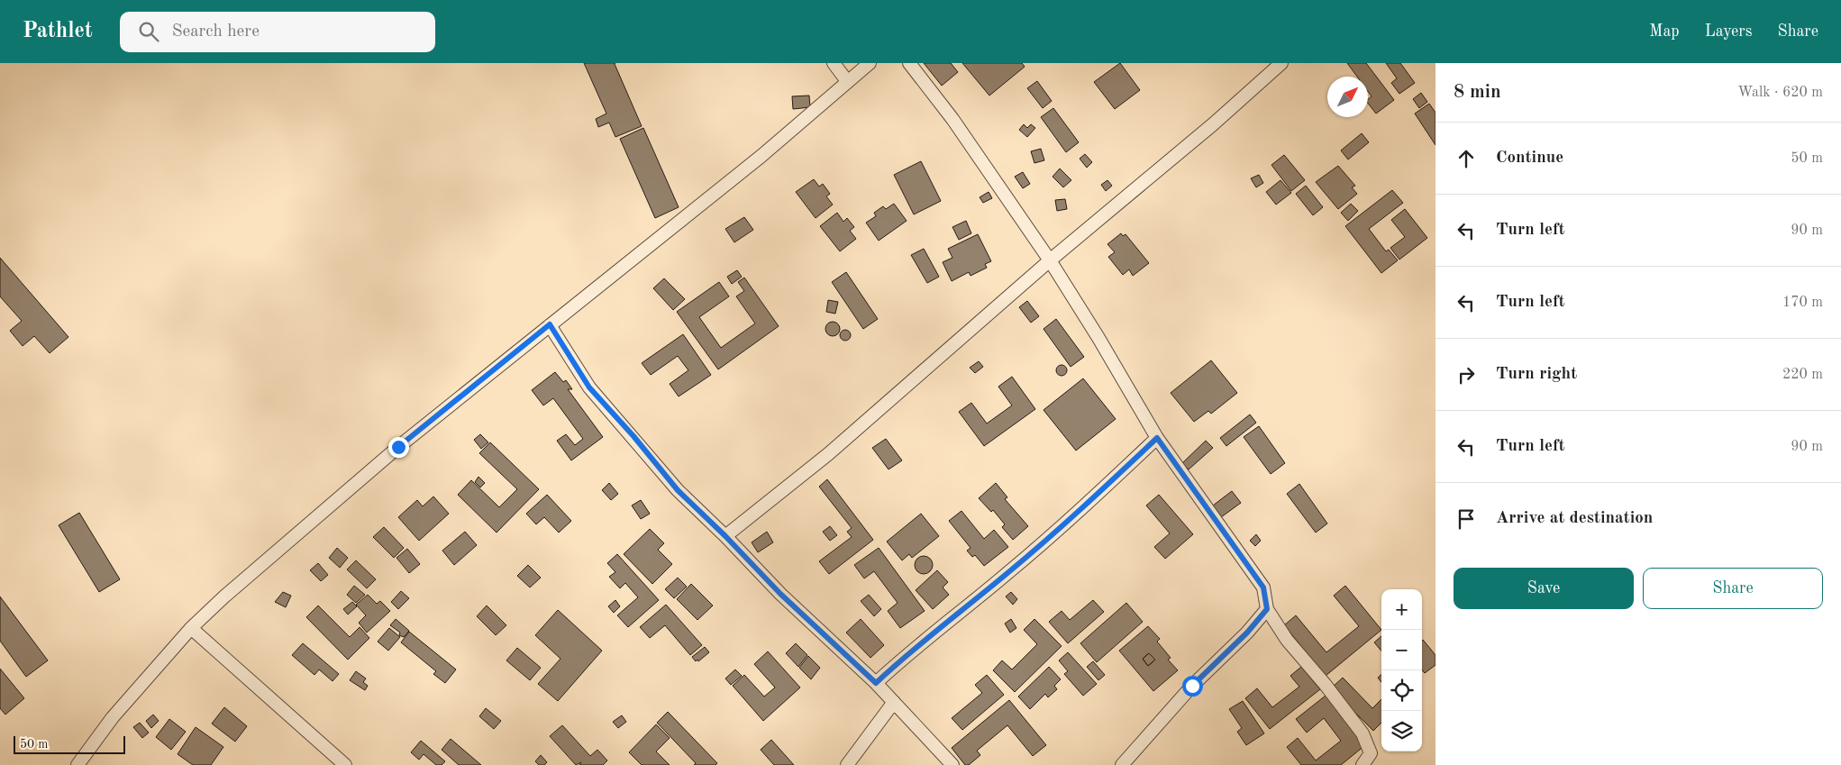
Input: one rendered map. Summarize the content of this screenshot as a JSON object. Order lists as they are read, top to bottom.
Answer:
{
  "scale_bar": "50 m",
  "north": "top right",
  "page": {
    "header": "Pathlet",
    "search": "Search here",
    "nav": ["Map", "Layers", "Share"],
    "heading": ["8 min", "Walk · 620 m"],
    "list": [
      ["Continue", "50 m"],
      ["Turn left", "90 m"],
      ["Turn left", "170 m"],
      ["Turn right", "220 m"],
      ["Turn left", "90 m"],
      "Arrive at destination"
    ],
    "buttons": ["Save", "Share"],
    "map_buttons": ["+", "−"],
    "scale": "50 m"
  }
}
